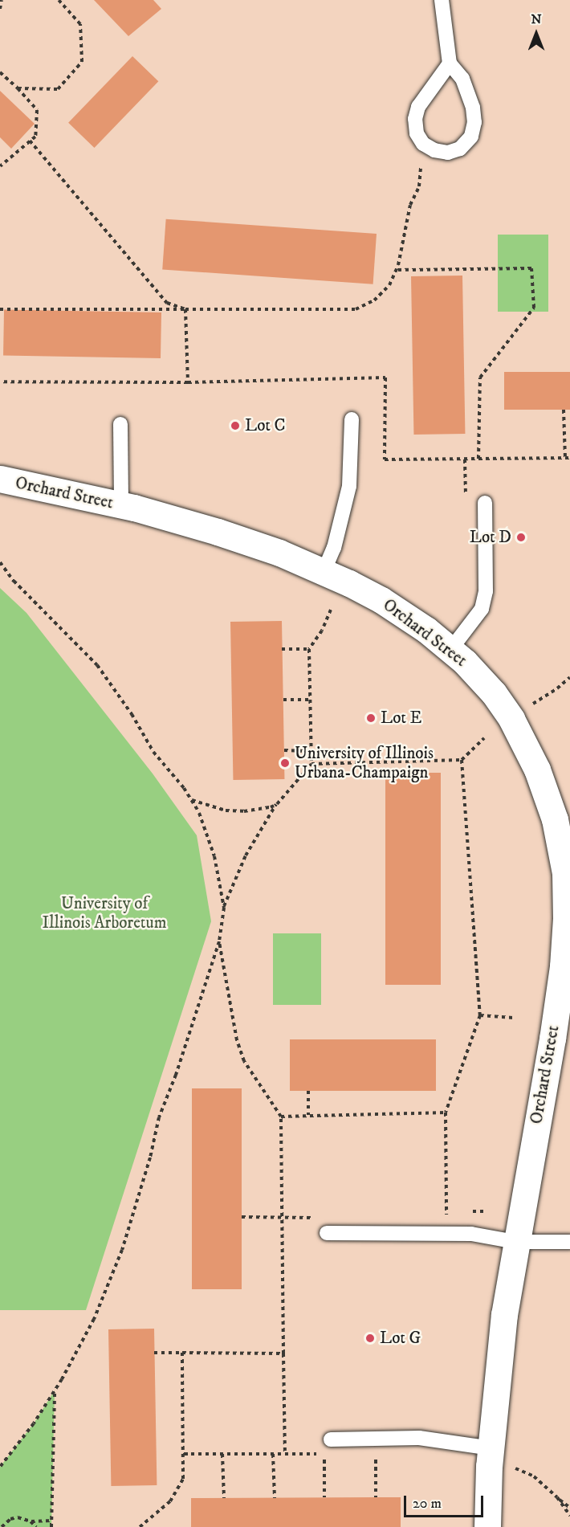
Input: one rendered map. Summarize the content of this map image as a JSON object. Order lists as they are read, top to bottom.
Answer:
{
  "streets": {
    "street": ["Orchard Street"]
  },
  "parks": ["University of Illinois Arboretum"],
  "places": [
    "Lot C",
    "Lot D",
    "Lot E",
    "University of Illinois Urbana-Champaign",
    "Lot G"
  ],
  "scale_bar": "20 m",
  "north": "top"
}
